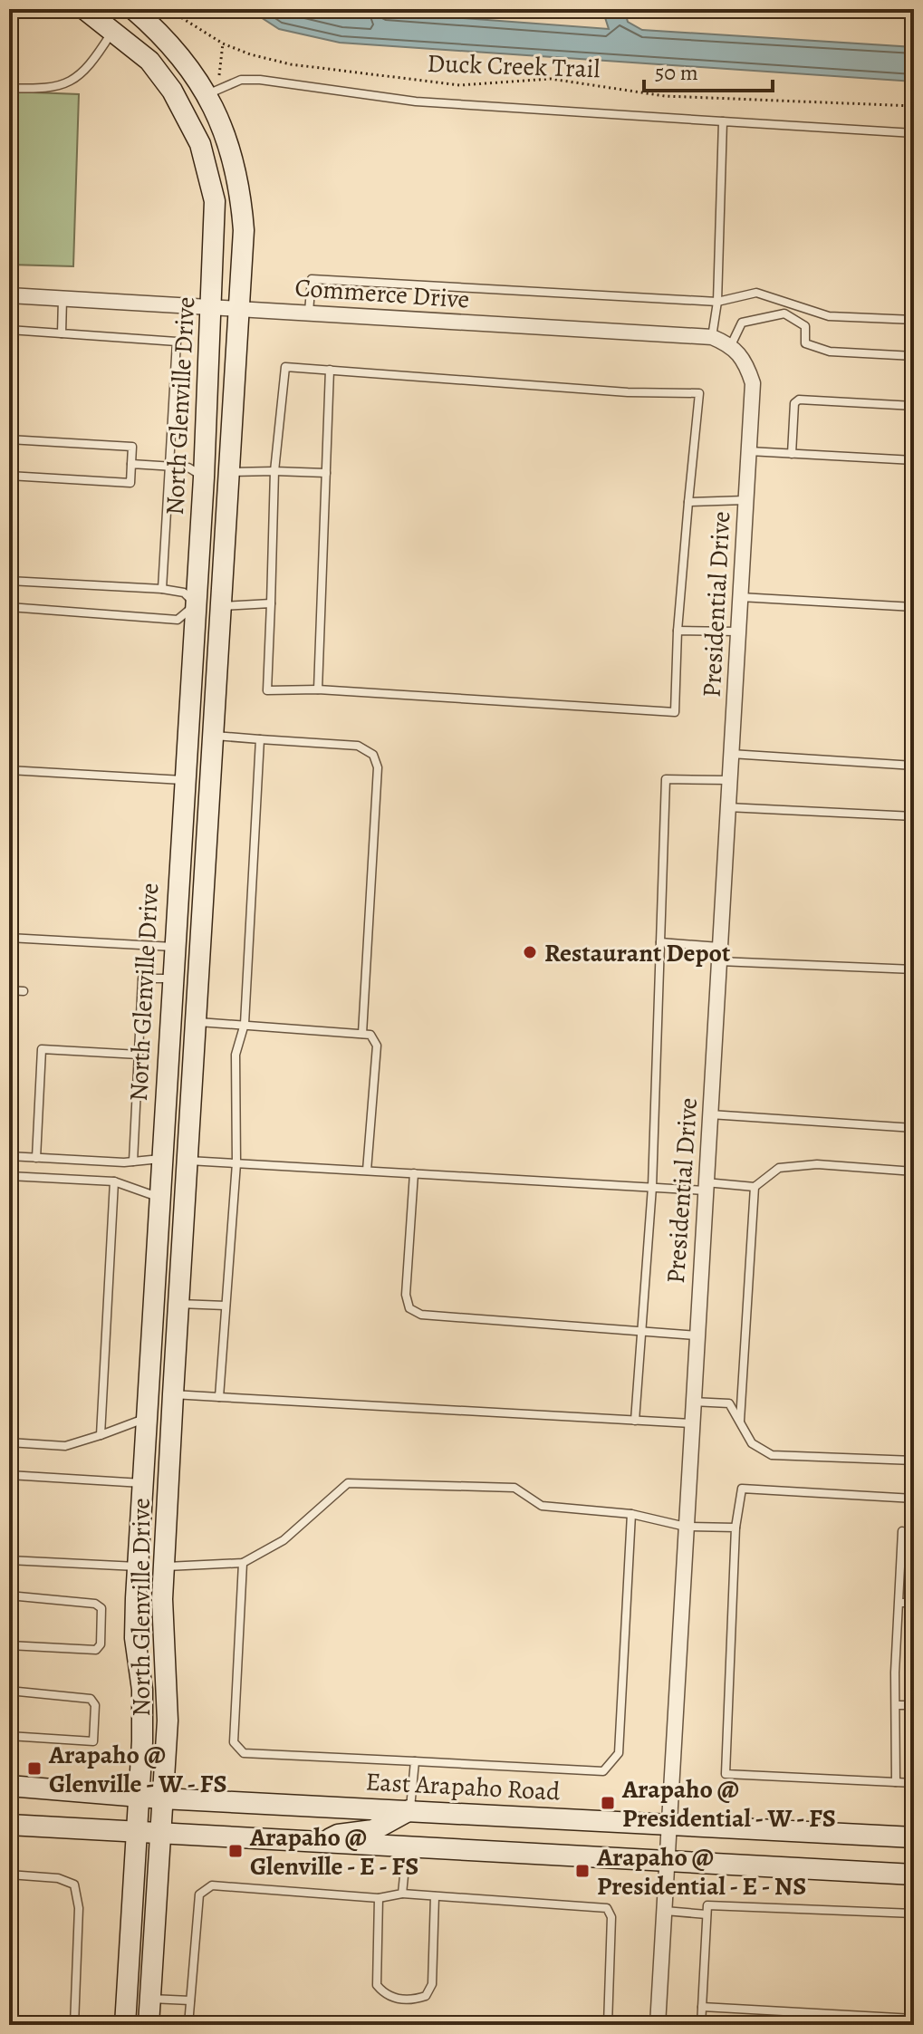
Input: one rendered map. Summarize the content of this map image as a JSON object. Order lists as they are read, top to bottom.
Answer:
{
  "streets": {
    "street": [
      "Commerce Drive",
      "North Glenville Drive",
      "Presidential Drive",
      "East Arapaho Road"
    ],
    "path": ["Duck Creek Trail"]
  },
  "crossings": [
    ["Commerce Drive", "North Glenville Drive"],
    ["Commerce Drive", "Presidential Drive"],
    ["North Glenville Drive", "East Arapaho Road"],
    ["Presidential Drive", "East Arapaho Road"]
  ],
  "places": {
    "other": ["Restaurant Depot"],
    "transit": [
      "Arapaho @ Glenville - W - FS",
      "Arapaho @ Presidential - W - FS",
      "Arapaho @ Glenville - E - FS",
      "Arapaho @ Presidential - E - NS"
    ]
  },
  "scale_bar": "50 m"
}
